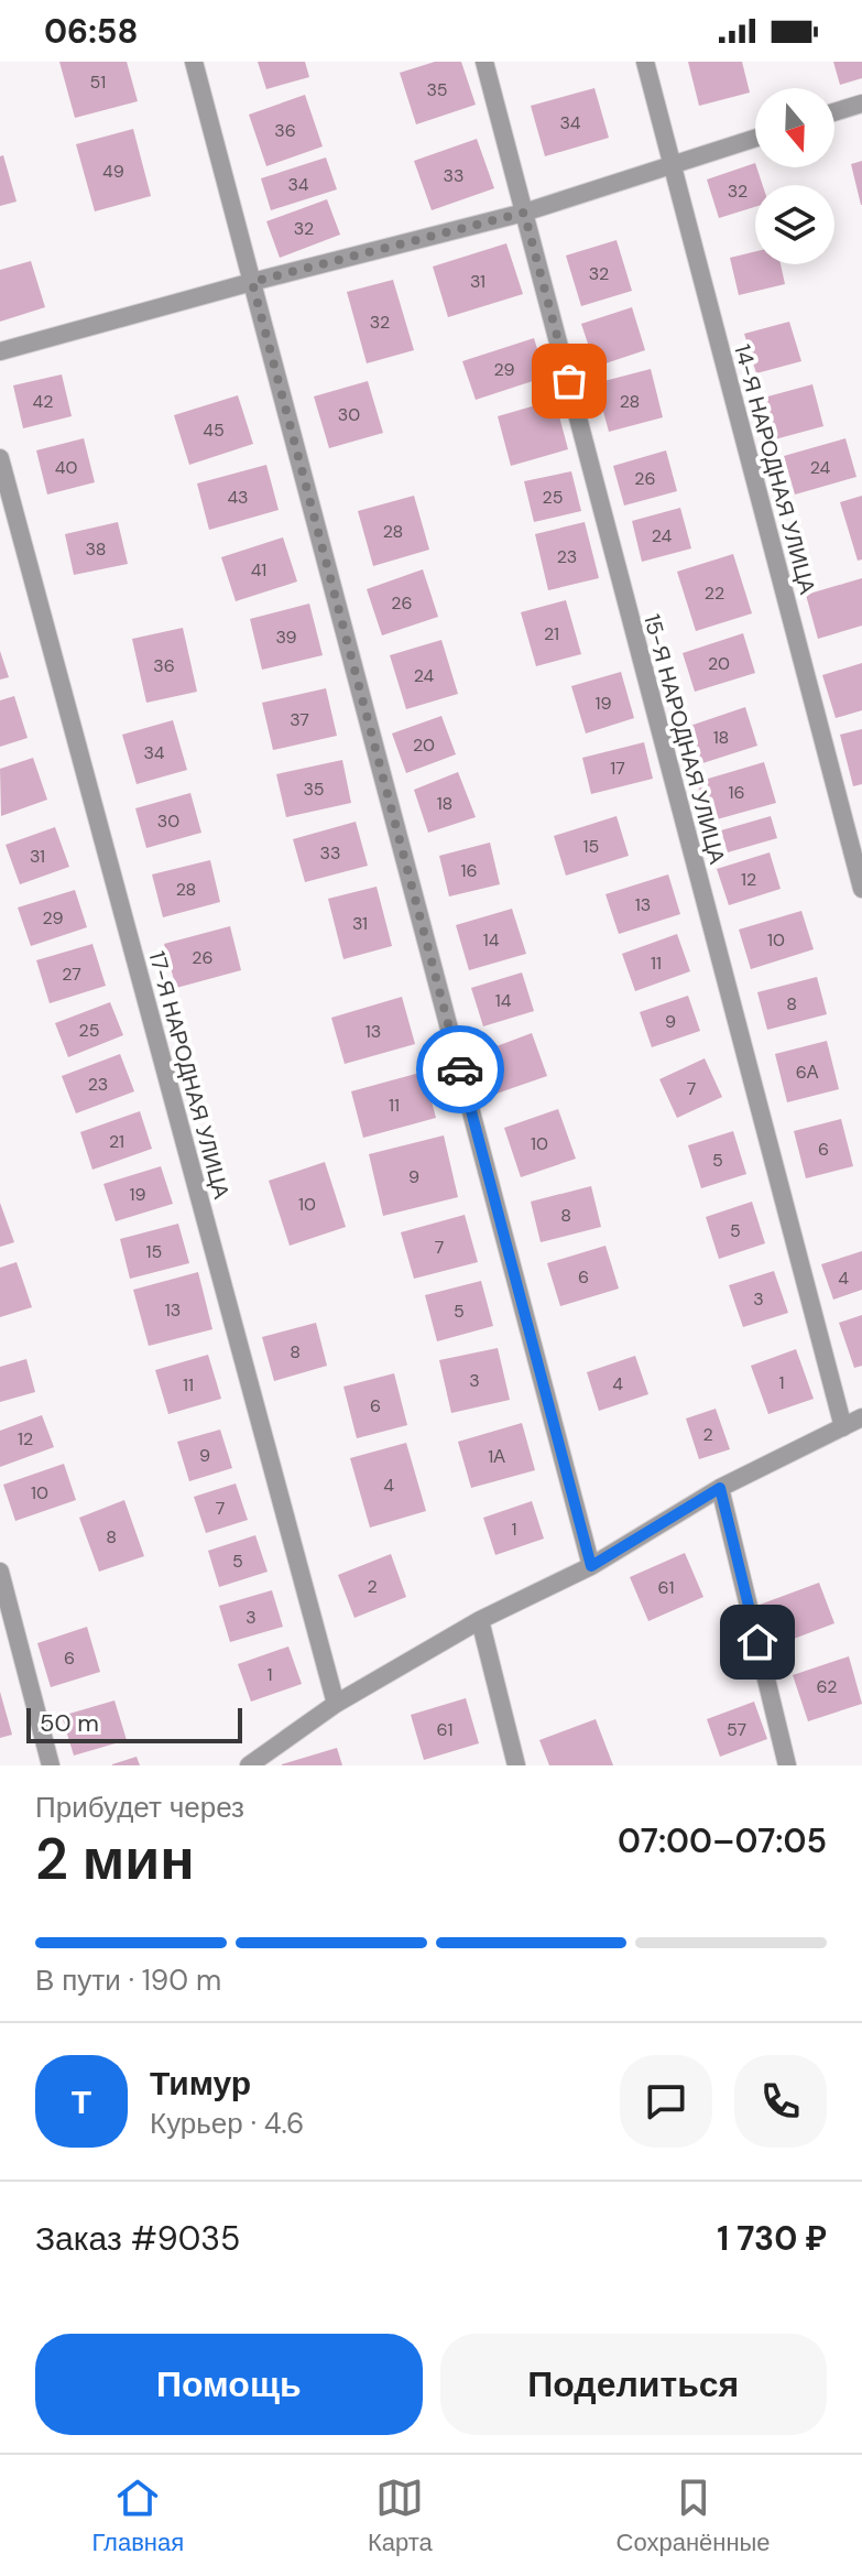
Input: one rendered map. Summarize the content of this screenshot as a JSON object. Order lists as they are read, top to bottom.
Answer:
{
  "streets": {
    "street": ["14-Я НАРОДНАЯ УЛИЦА", "15-Я НАРОДНАЯ УЛИЦА", "17-Я НАРОДНАЯ УЛИЦА"]
  },
  "house_numbers": [
    "51",
    "35",
    "34",
    "36",
    "49",
    "33",
    "34",
    "32",
    "32",
    "32",
    "31",
    "32",
    "29",
    "42",
    "28",
    "30",
    "45",
    "40",
    "24",
    "26",
    "43",
    "25",
    "28",
    "24",
    "38",
    "23",
    "41",
    "22",
    "26",
    "21",
    "39",
    "20",
    "36",
    "24",
    "19",
    "37",
    "18",
    "20",
    "34",
    "17",
    "35",
    "16",
    "18",
    "30",
    "15",
    "33",
    "31",
    "16",
    "12",
    "28",
    "13",
    "29",
    "31",
    "14",
    "10",
    "26",
    "11",
    "27",
    "14",
    "8",
    "9",
    "25",
    "13",
    "6А",
    "23",
    "7",
    "11",
    "21",
    "10",
    "6",
    "5",
    "9",
    "19",
    "10",
    "8",
    "5",
    "7",
    "15",
    "6",
    "4",
    "3",
    "13",
    "5",
    "8",
    "3",
    "1",
    "4",
    "11",
    "6",
    "2",
    "12",
    "9",
    "1А",
    "4",
    "10",
    "7",
    "1",
    "8",
    "5",
    "2",
    "61",
    "3",
    "6",
    "1",
    "62",
    "61",
    "57"
  ],
  "scale_bar": "50 m",
  "north": "bottom",
  "page": {
    "status": "06:58",
    "scale": "50 m",
    "heading": ["2 мин", "Прибудет через", "07:00–07:05"],
    "panel": [
      "Тимур",
      "Курьер · 4.6",
      "Заказ #9035",
      "1 730 ₽"
    ],
    "bar": "В пути · 190 m",
    "round": "Т",
    "buttons": ["Помощь", "Поделиться"],
    "tabs": ["Главная", "Карта", "Сохранённые"]
  }
}
